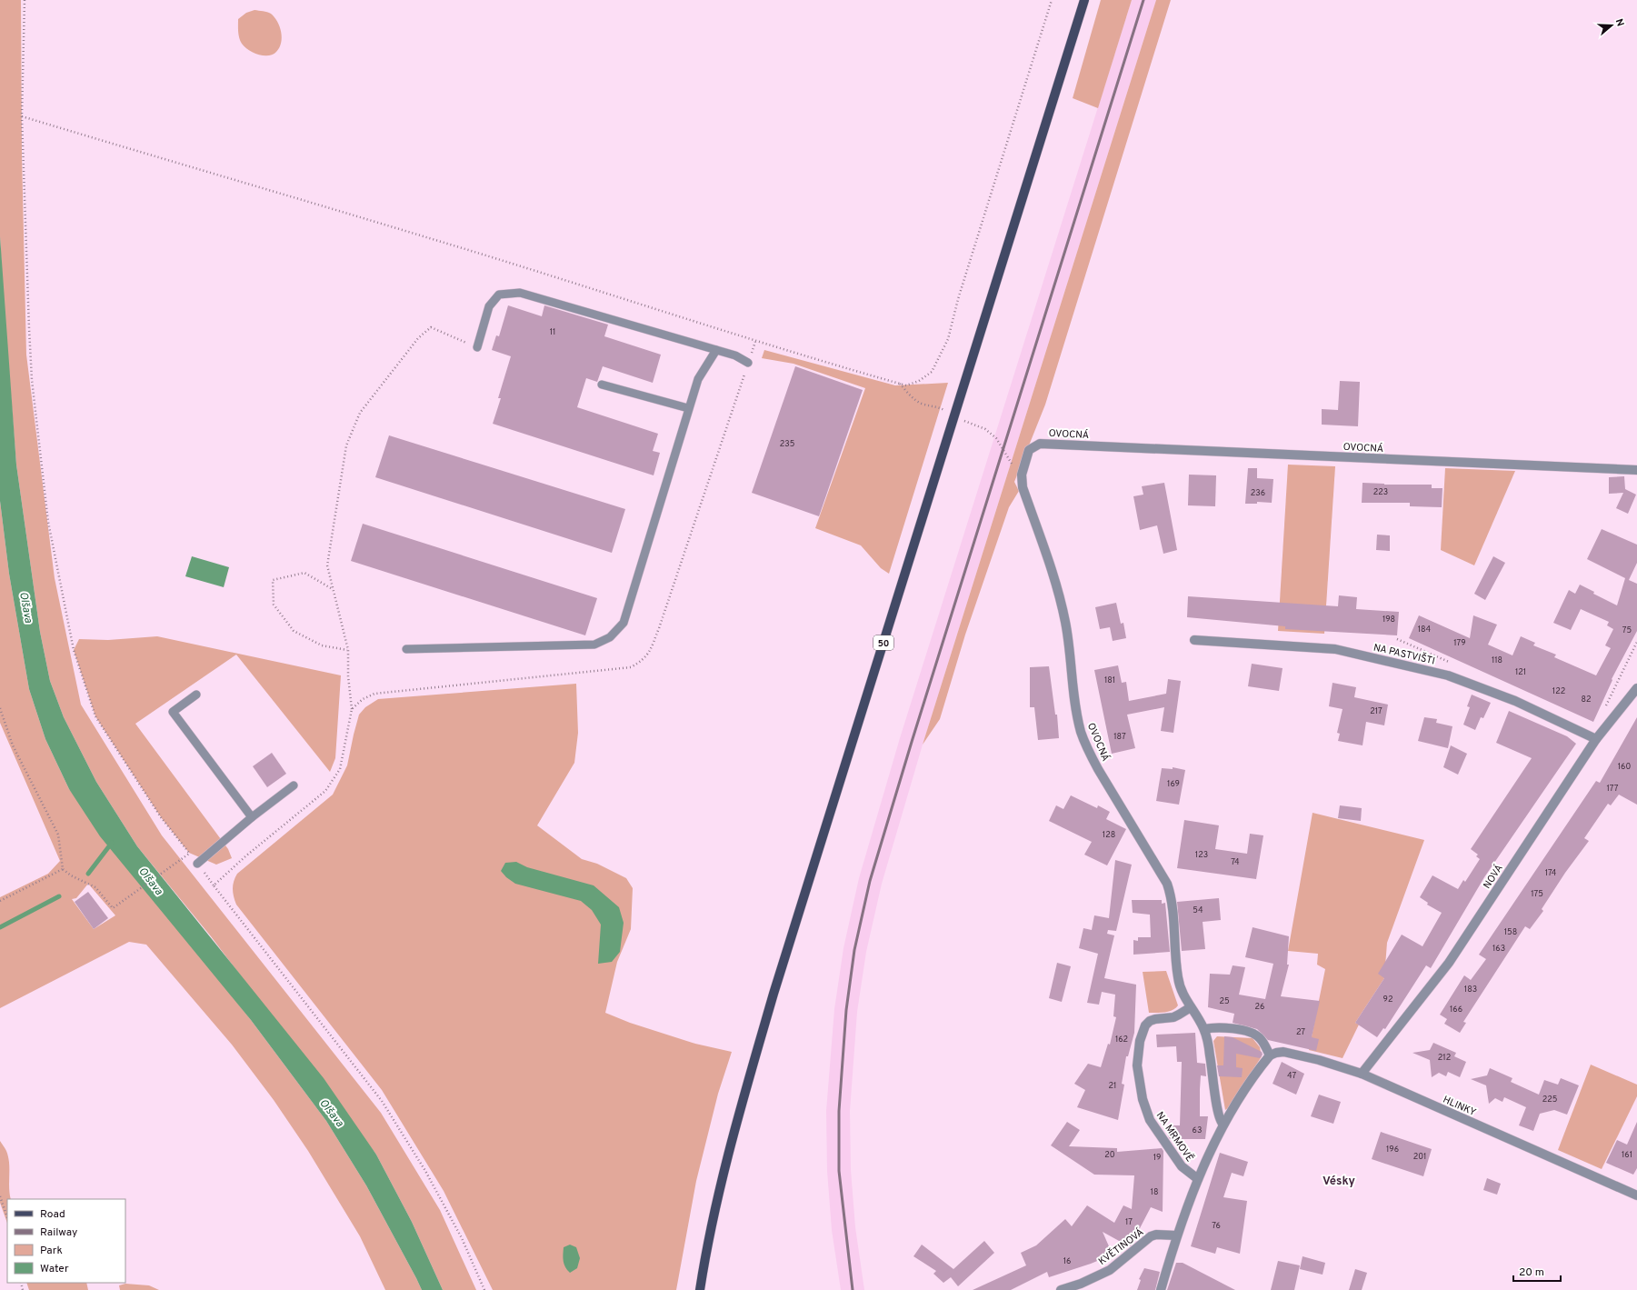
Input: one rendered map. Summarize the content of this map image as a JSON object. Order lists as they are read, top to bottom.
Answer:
{
  "streets": {
    "main road": ["50"],
    "street": [
      "OVOCNÁ",
      "NA PASTVIŠTI",
      "NOVÁ",
      "HLINKY",
      "NA MRMOVĚ",
      "KVĚTINOVÁ"
    ]
  },
  "crossings": [
    ["OVOCNÁ", "NA MRMOVĚ"],
    ["NA PASTVIŠTI", "NOVÁ"],
    ["NOVÁ", "HLINKY"],
    ["HLINKY", "NA MRMOVĚ"],
    ["NA MRMOVĚ", "KVĚTINOVÁ"]
  ],
  "districts": ["Vésky"],
  "water": ["Olšava"],
  "house_numbers": [
    "11",
    "235",
    "223",
    "236",
    "198",
    "184",
    "75",
    "179",
    "118",
    "121",
    "181",
    "122",
    "82",
    "217",
    "187",
    "160",
    "169",
    "177",
    "128",
    "123",
    "74",
    "174",
    "175",
    "54",
    "158",
    "163",
    "183",
    "92",
    "25",
    "26",
    "166",
    "27",
    "162",
    "212",
    "47",
    "21",
    "225",
    "63",
    "196",
    "20",
    "161",
    "201",
    "19",
    "18",
    "17",
    "76",
    "16"
  ],
  "legend": [
    "Road",
    "Railway",
    "Park",
    "Water"
  ],
  "scale_bar": "20 m",
  "north": "right"
}
